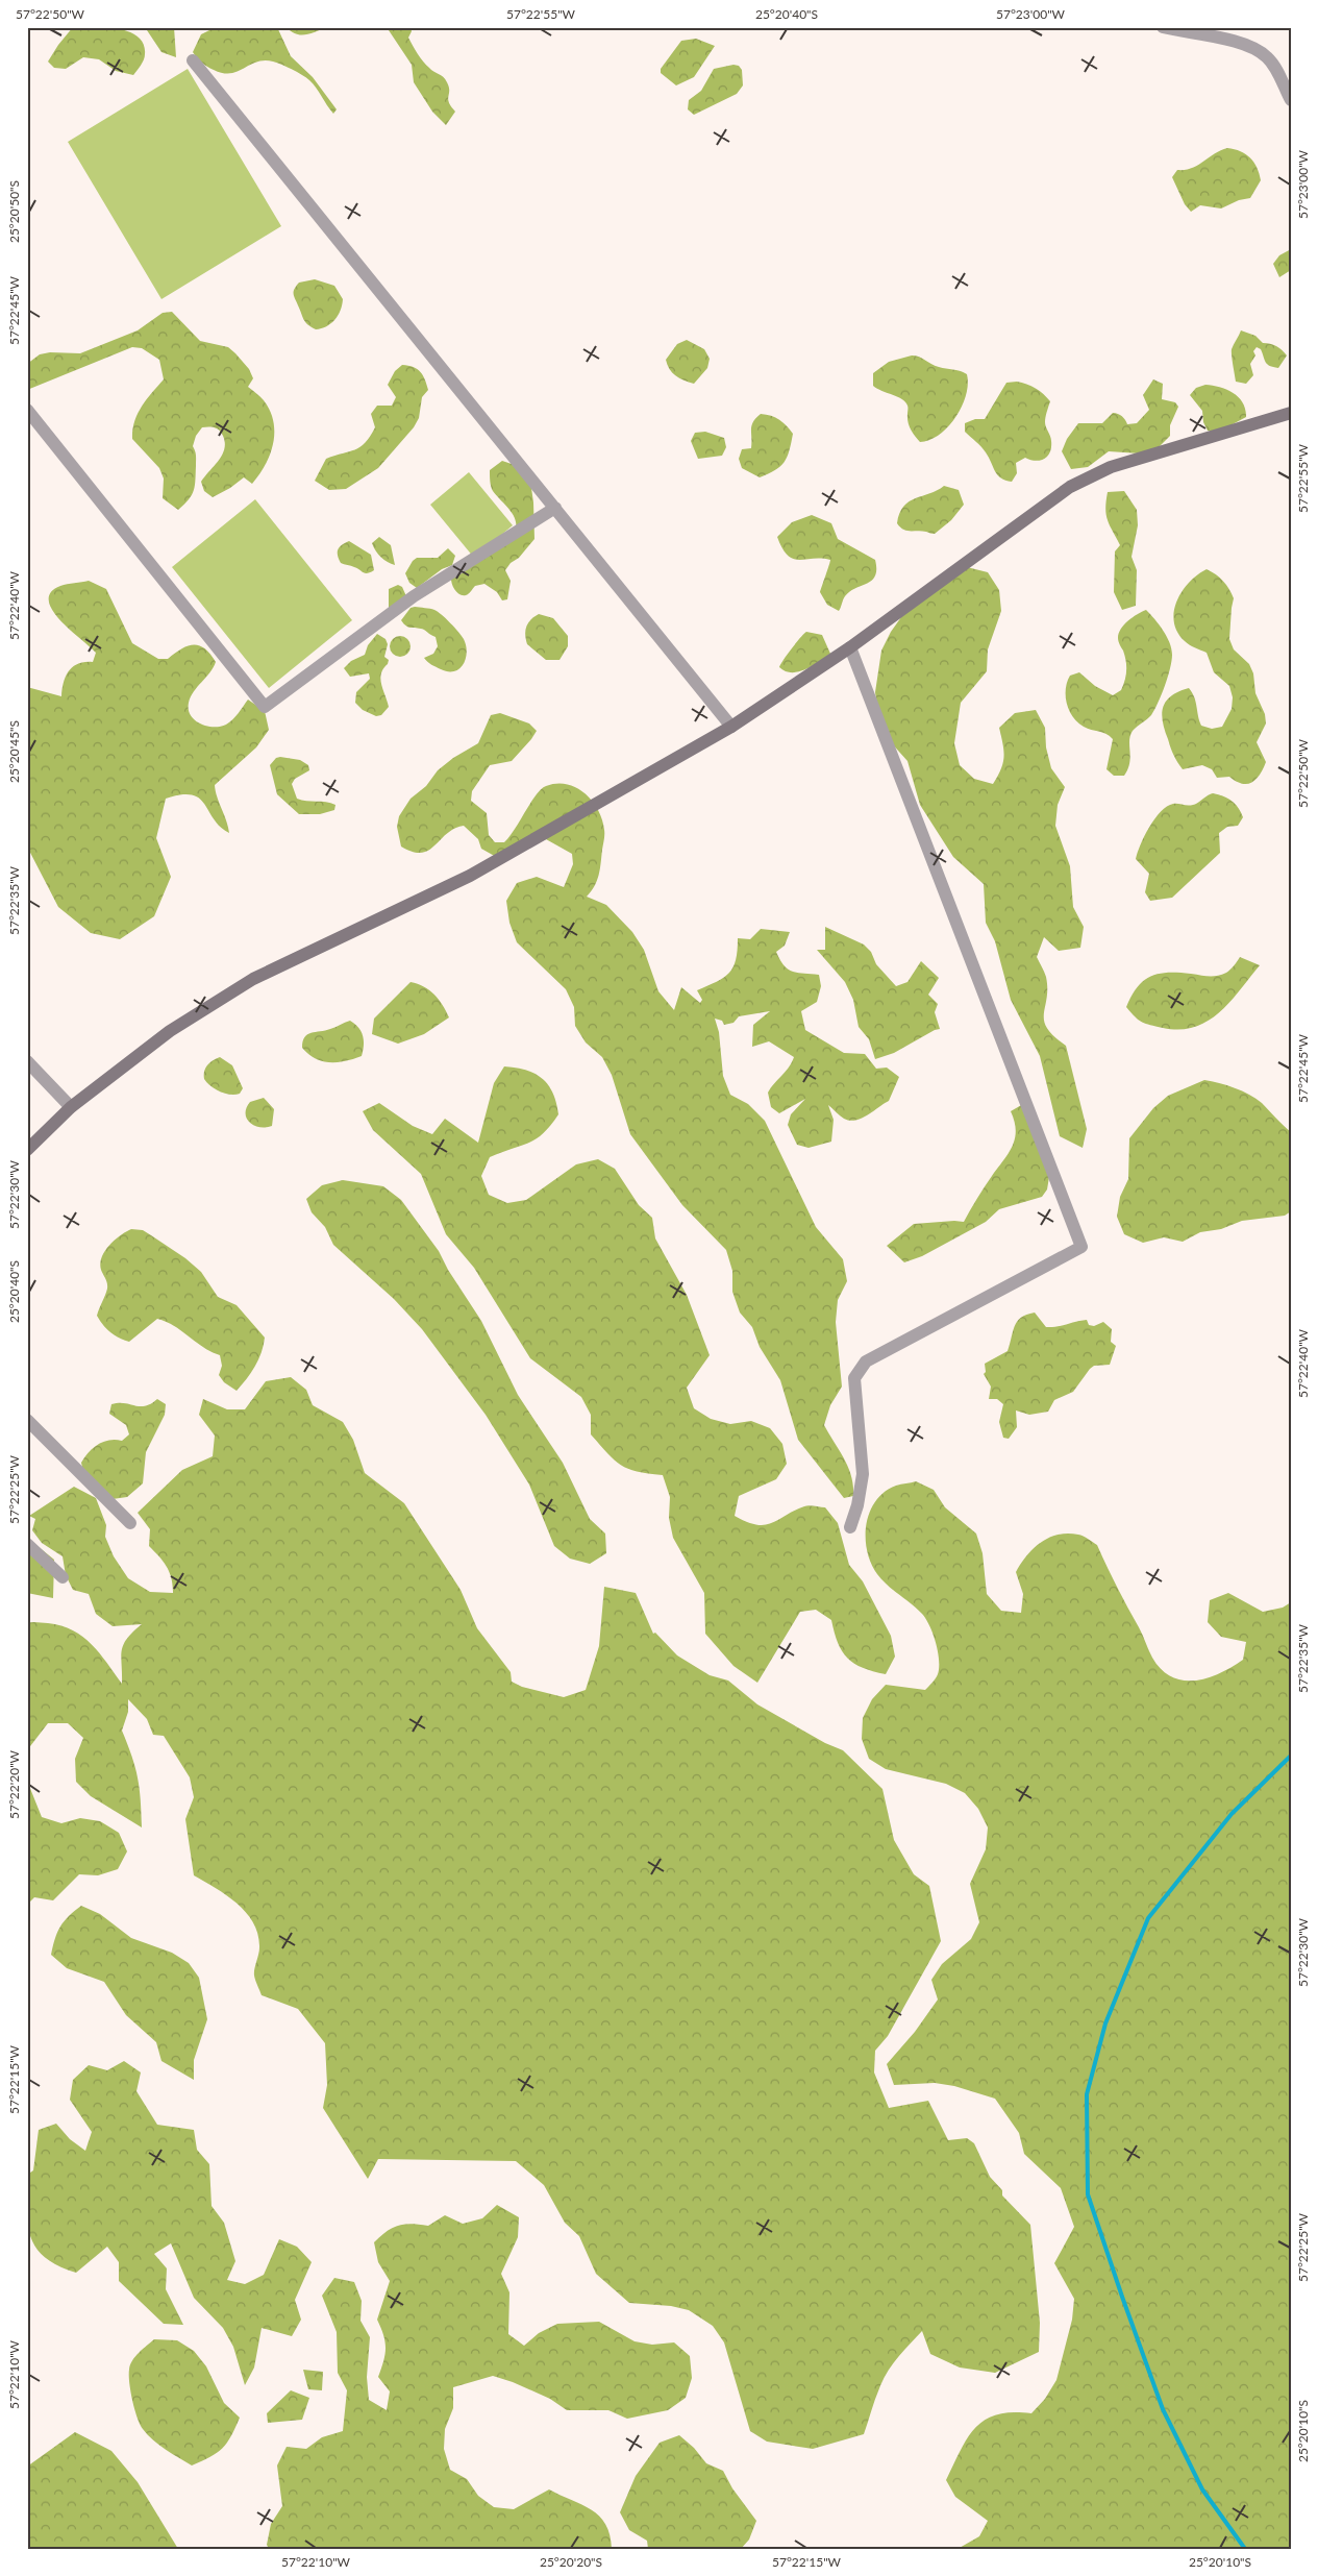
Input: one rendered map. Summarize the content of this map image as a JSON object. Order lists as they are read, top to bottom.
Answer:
{
  "coordinates": [
    "57°22'50\"W",
    "57°22'55\"W",
    "25°20'40\"S",
    "57°23'00\"W",
    "25°20'50\"S",
    "57°22'45\"W",
    "57°22'40\"W",
    "25°20'45\"S",
    "57°22'35\"W",
    "57°22'30\"W",
    "57°22'25\"W",
    "57°22'20\"W",
    "57°22'15\"W",
    "57°22'10\"W",
    "25°20'10\"S",
    "25°20'20\"S"
  ]
}
